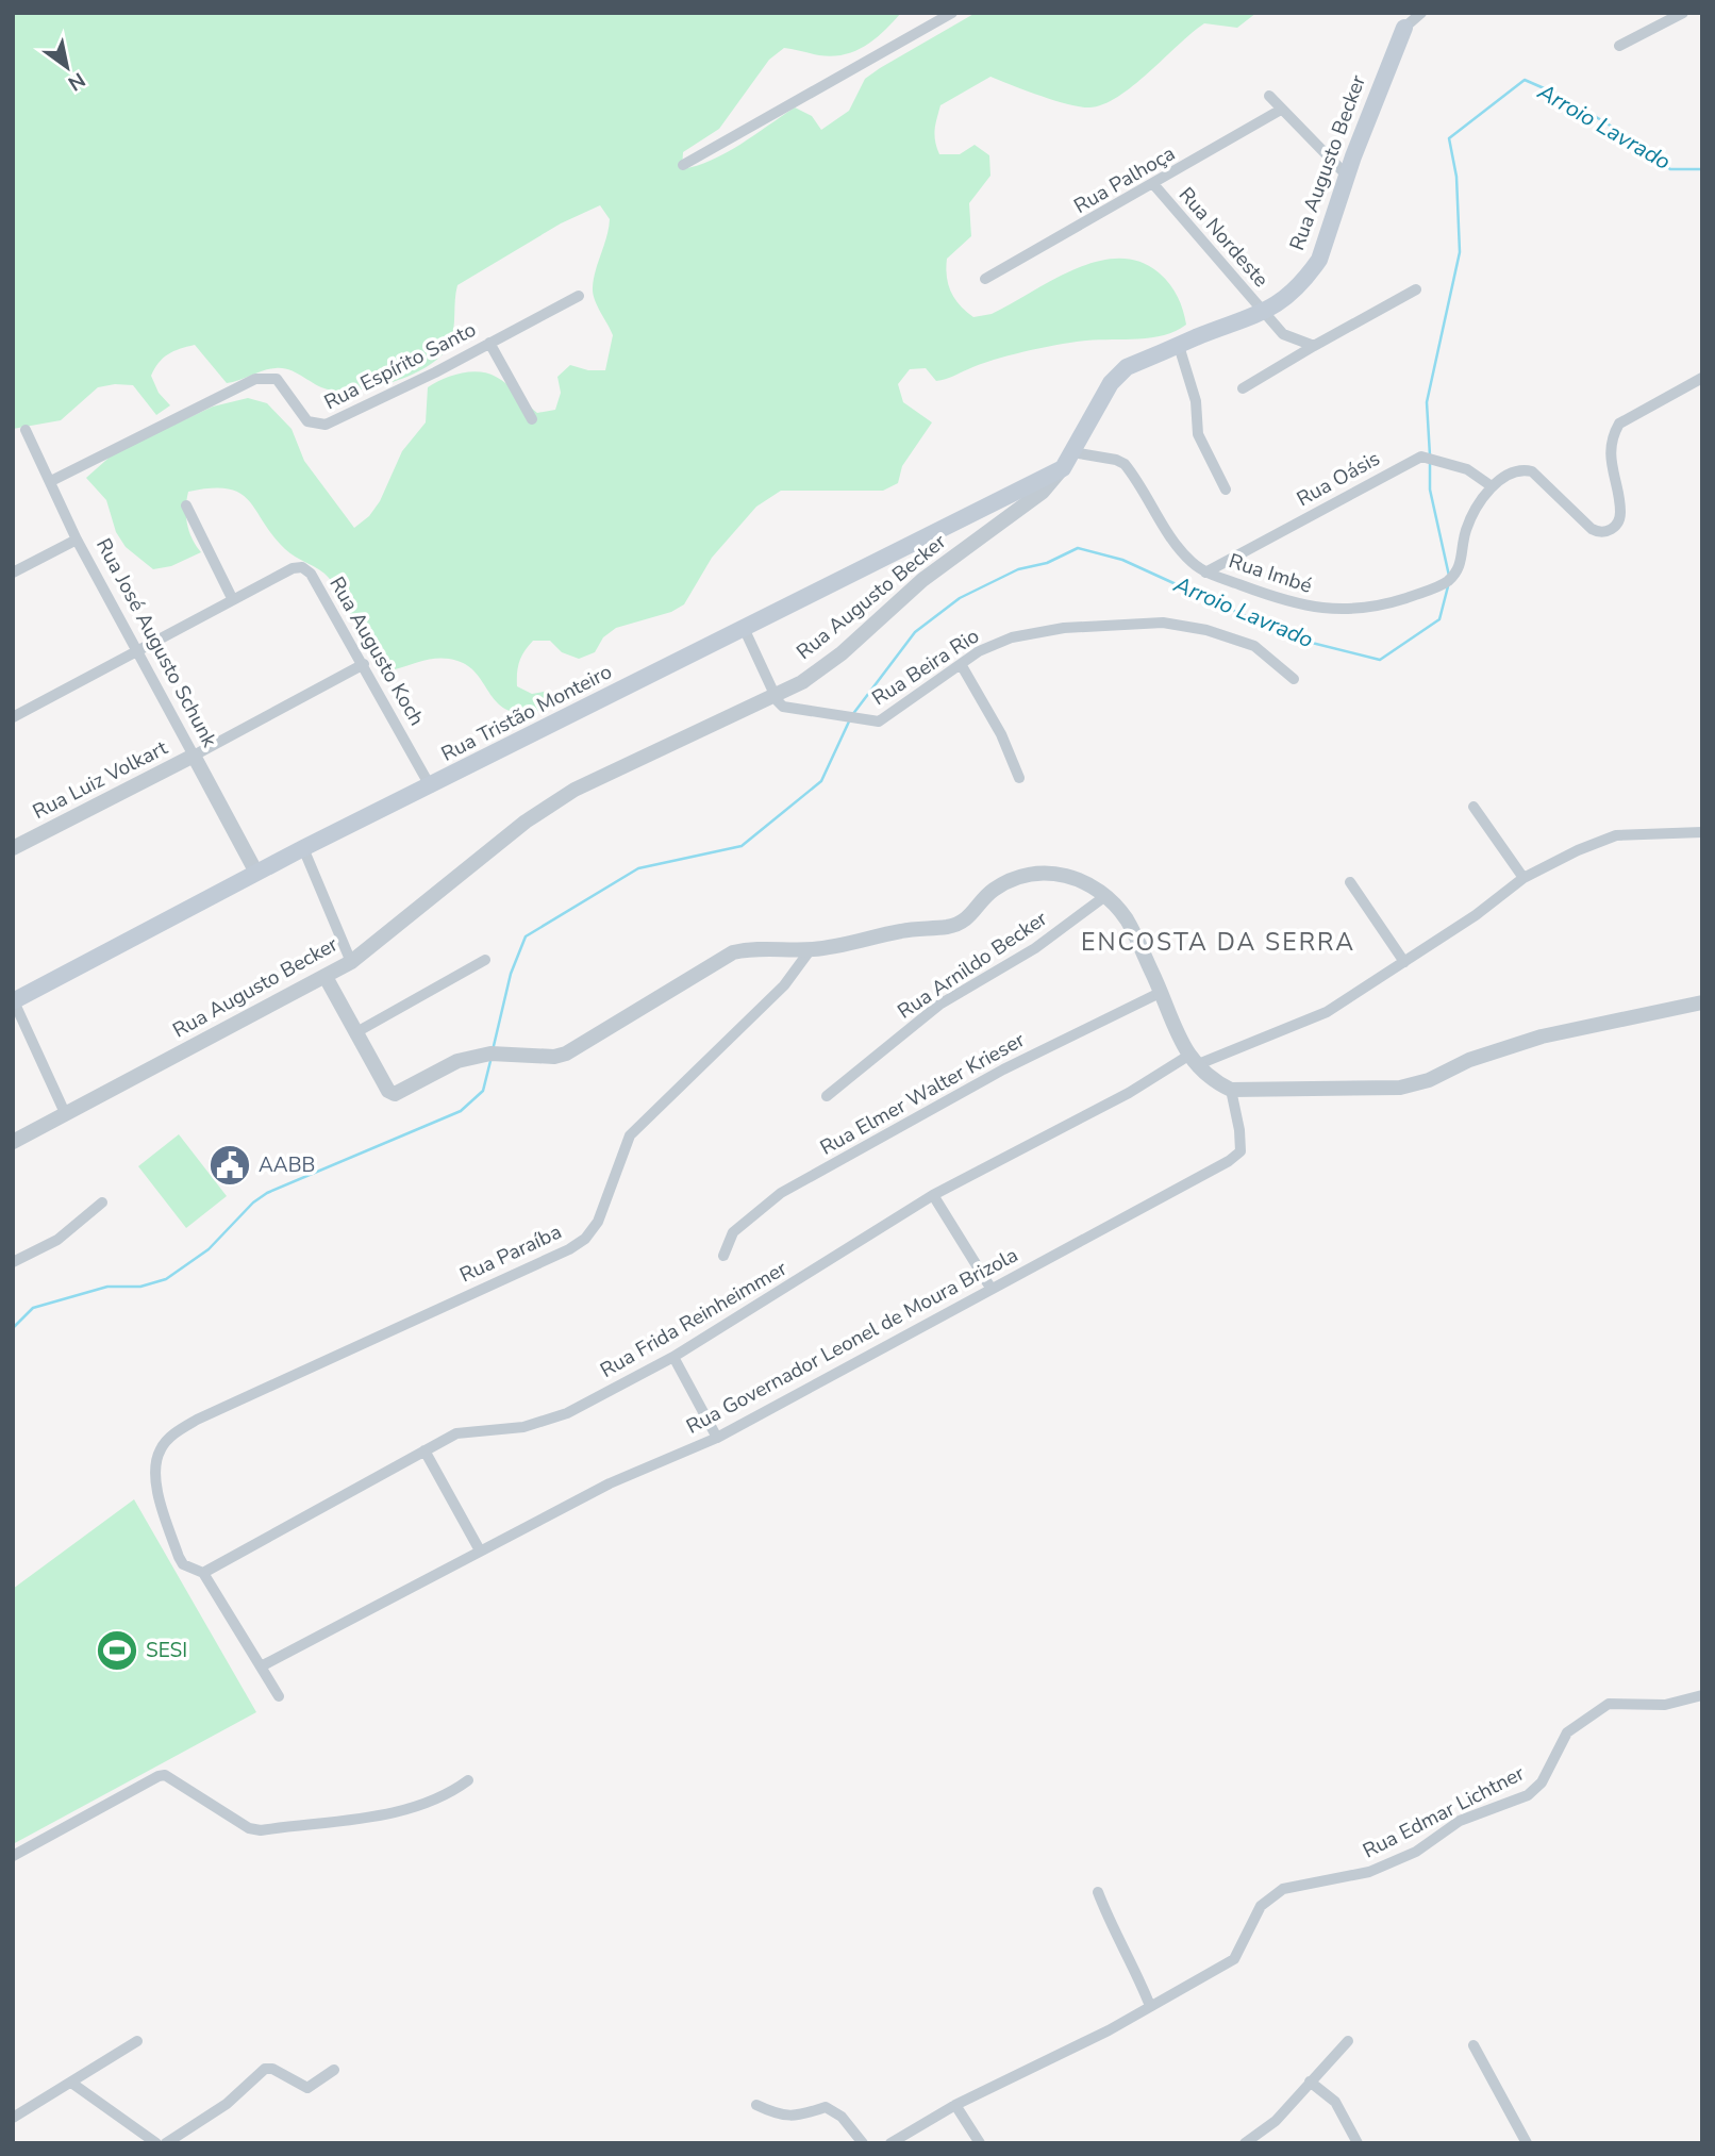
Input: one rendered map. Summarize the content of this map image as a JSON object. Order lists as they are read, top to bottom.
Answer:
{
  "streets": {
    "main road": ["Rua Augusto Becker", "Rua Tristão Monteiro"],
    "street": [
      "Rua Palhoça",
      "Rua Nordeste",
      "Rua Espírito Santo",
      "Rua Oásis",
      "Rua Imbé",
      "Rua José Augusto Schunk",
      "Rua Augusto Koch",
      "Rua Beira Rio",
      "Rua Luiz Volkart",
      "Rua Arnildo Becker",
      "Rua Elmer Walter Krieser",
      "Rua Paraíba",
      "Rua Frida Reinheimmer",
      "Rua Governador Leonel de Moura Brizola",
      "Rua Edmar Lichtner"
    ]
  },
  "crossings": [
    ["Rua Augusto Becker", "Rua Nordeste"],
    ["Rua Augusto Becker", "Rua Imbé"],
    ["Rua Augusto Becker", "Rua Beira Rio"],
    ["Rua Augusto Becker", "Rua Tristão Monteiro"],
    ["Rua Palhoça", "Rua Nordeste"],
    ["Rua Espírito Santo", "Rua José Augusto Schunk"],
    ["Rua Oásis", "Rua Imbé"],
    ["Rua José Augusto Schunk", "Rua Tristão Monteiro"],
    ["Rua José Augusto Schunk", "Rua Luiz Volkart"],
    ["Rua Augusto Koch", "Rua Tristão Monteiro"],
    ["Rua Augusto Koch", "Rua Luiz Volkart"],
    ["Rua Paraíba", "Rua Frida Reinheimmer"]
  ],
  "districts": ["ENCOSTA DA SERRA"],
  "water": ["Arroio Lavrado"],
  "places": {
    "public building": ["AABB"],
    "sports": ["SESI"]
  },
  "north": "bottom right"
}
